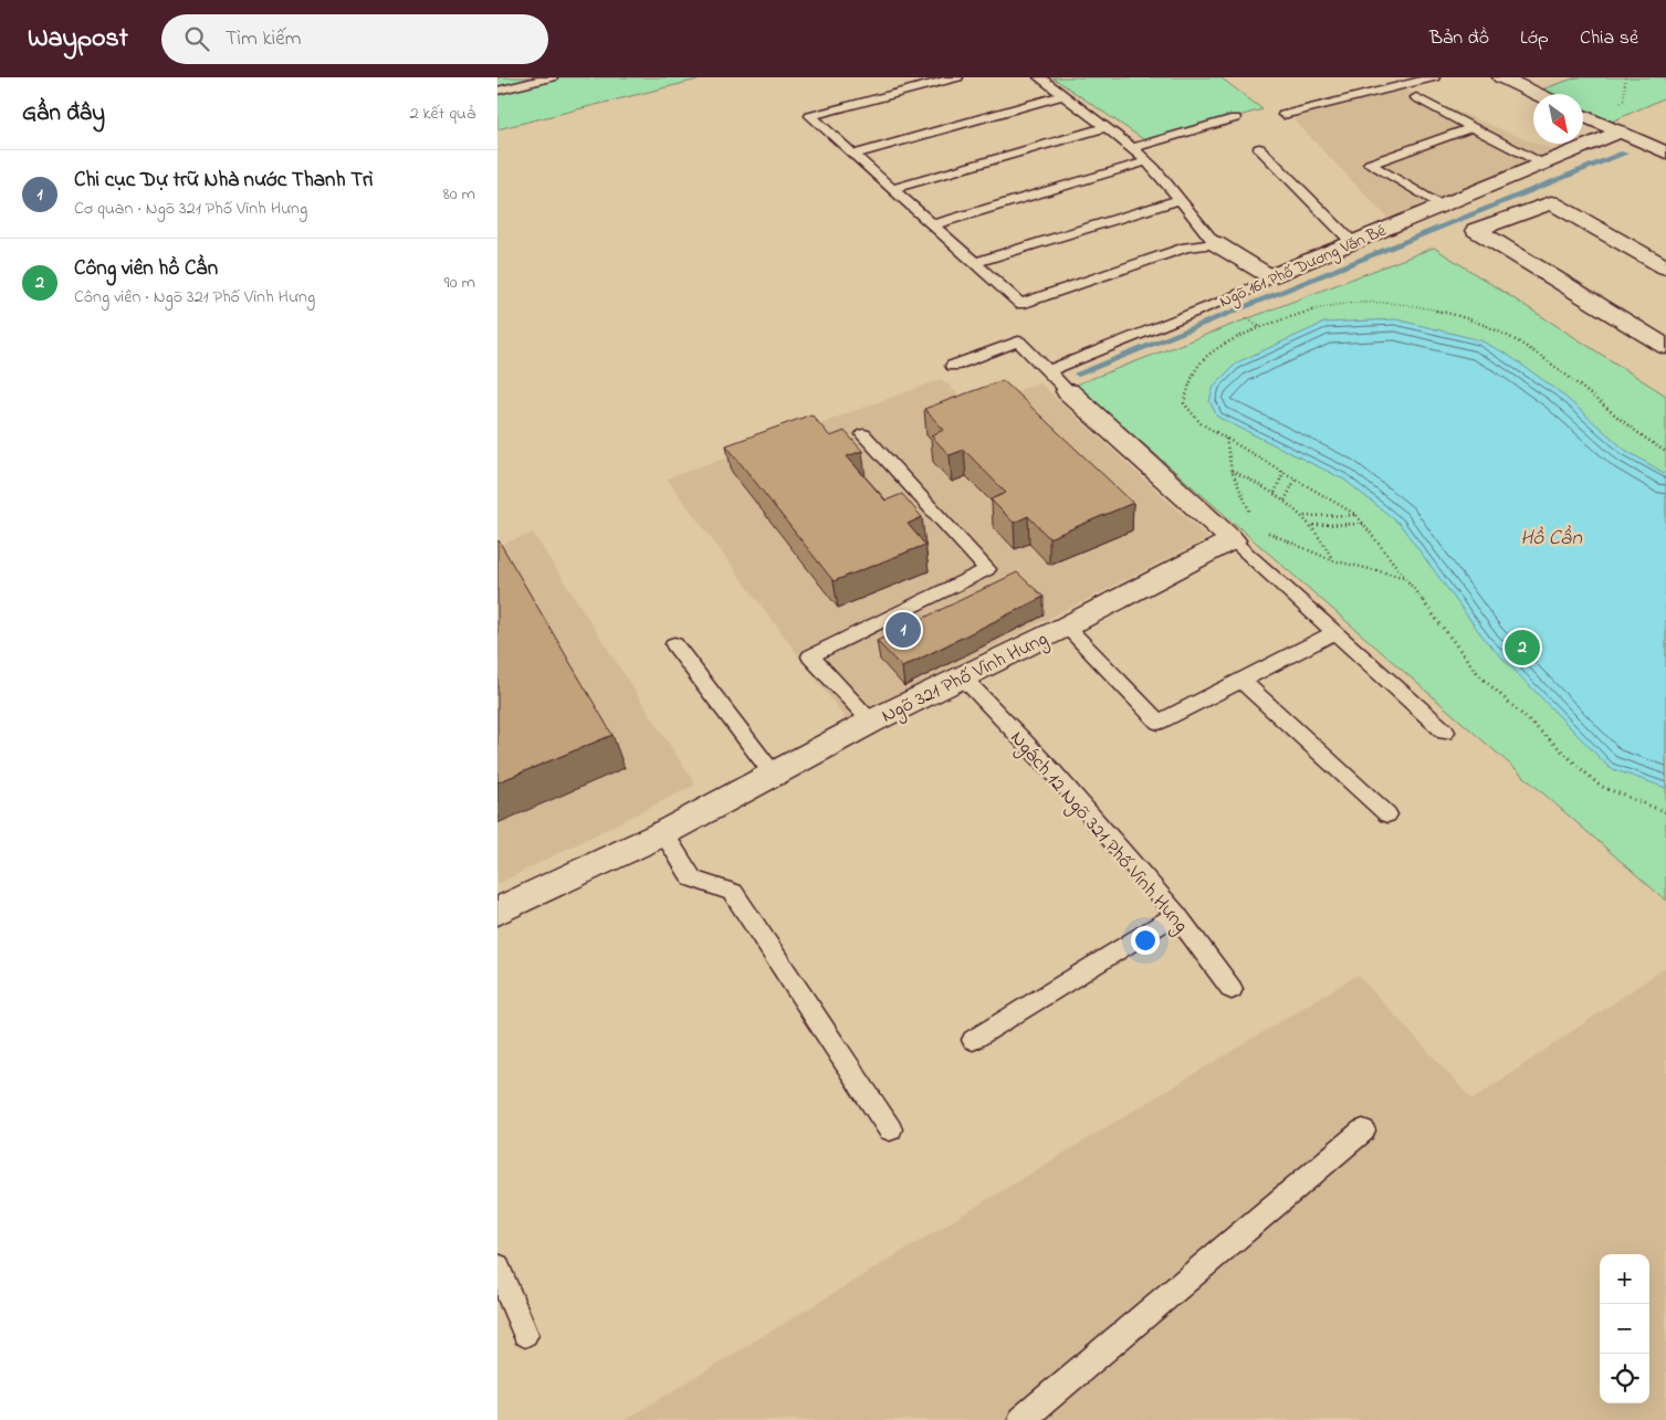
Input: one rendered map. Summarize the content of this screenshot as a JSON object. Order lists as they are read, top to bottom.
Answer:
{
  "streets": {
    "street": ["Ngõ 161 Phố Dương Văn Bé", "Ngõ 321 Phố Vĩnh Hưng"],
    "lane": ["Ngách 12 Ngõ 321 Phố Vĩnh Hưng"]
  },
  "crossings": [
    ["Ngõ 321 Phố Vĩnh Hưng", "Ngách 12 Ngõ 321 Phố Vĩnh Hưng"]
  ],
  "water": ["Hồ Cần"],
  "north": "bottom right",
  "page": {
    "header": "Waypost",
    "search": "Tìm kiếm",
    "nav": ["Bản đồ", "Lớp", "Chia sẻ"],
    "heading": ["Gần đây", "2 kết quả"],
    "list": [
      {
        "mark": "1",
        "name": "Chi cục Dự trữ Nhà nước Thanh Trì",
        "note": "Cơ quan · Ngõ 321 Phố Vĩnh Hưng",
        "value": "80 m"
      },
      {
        "mark": "2",
        "name": "Công viên hồ Cần",
        "note": "Công viên · Ngõ 321 Phố Vĩnh Hưng",
        "value": "90 m"
      }
    ],
    "pins": ["1", "2"],
    "map_buttons": ["+", "−"]
  }
}
